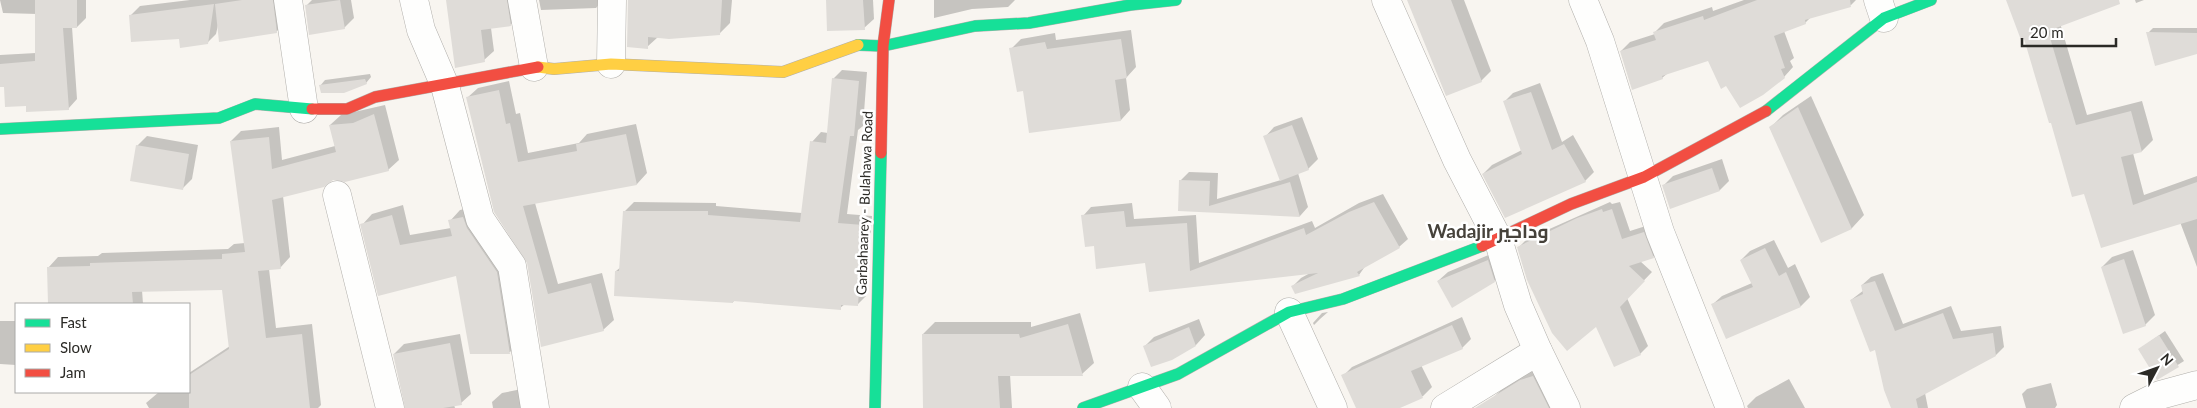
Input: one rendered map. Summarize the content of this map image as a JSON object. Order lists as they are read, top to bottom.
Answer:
{
  "streets": {
    "street": ["Garbahaarey - Bulahawa Road"]
  },
  "districts": ["Wadajir وداجير"],
  "legend": ["Fast", "Slow", "Jam"],
  "scale_bar": "20 m",
  "north": "top right"
}
